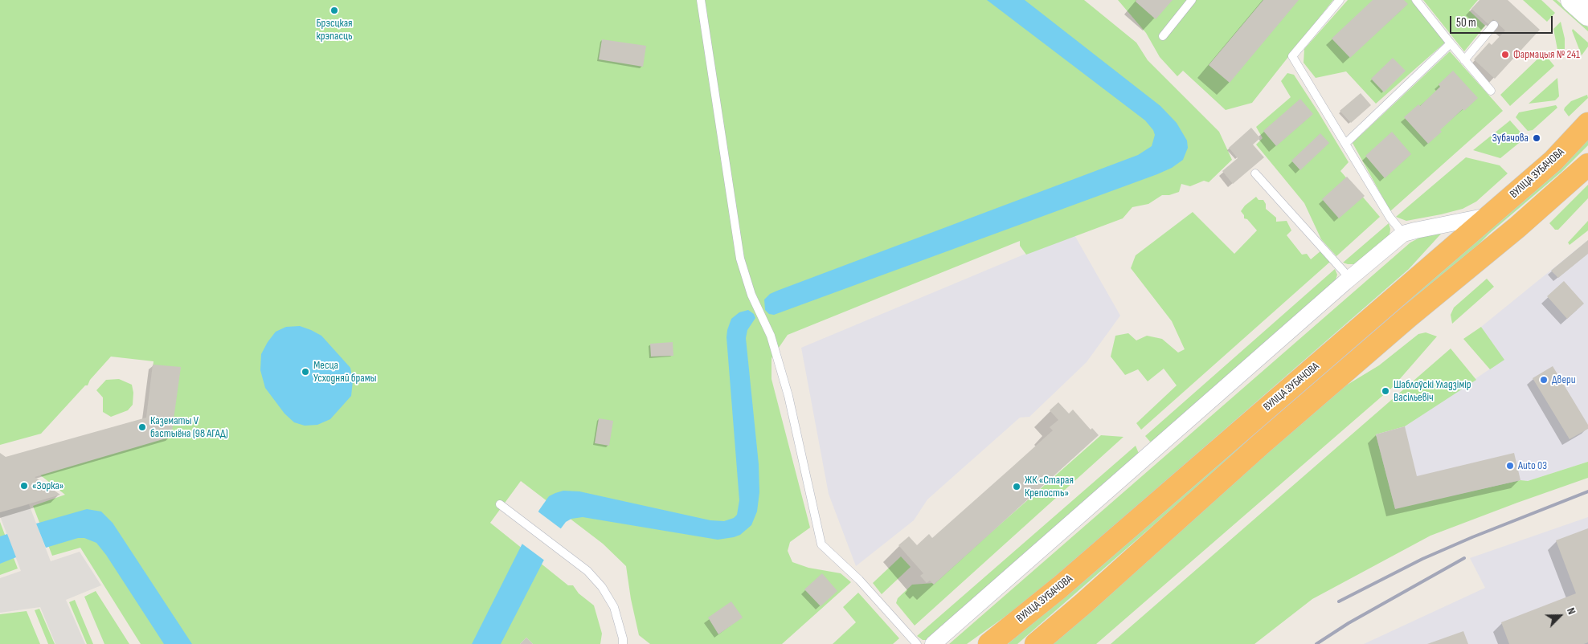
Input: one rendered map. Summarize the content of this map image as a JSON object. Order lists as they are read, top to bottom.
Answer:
{
  "streets": {
    "highway": ["ВУЛІЦА ЗУБАЧОВА"]
  },
  "places": [
    "Брэсцкая крэпасць",
    "Фармацыя № 241",
    "Зубачова",
    "Месца Усходняй брамы",
    "Двери",
    "Шаблоўскі Уладзімір Васільевіч",
    "Казематы V бастыёна (98 АГАД)",
    "Auto 03",
    "«Зорка»",
    "ЖК «Старая Крепость»"
  ],
  "scale_bar": "50 m",
  "north": "top right"
}
